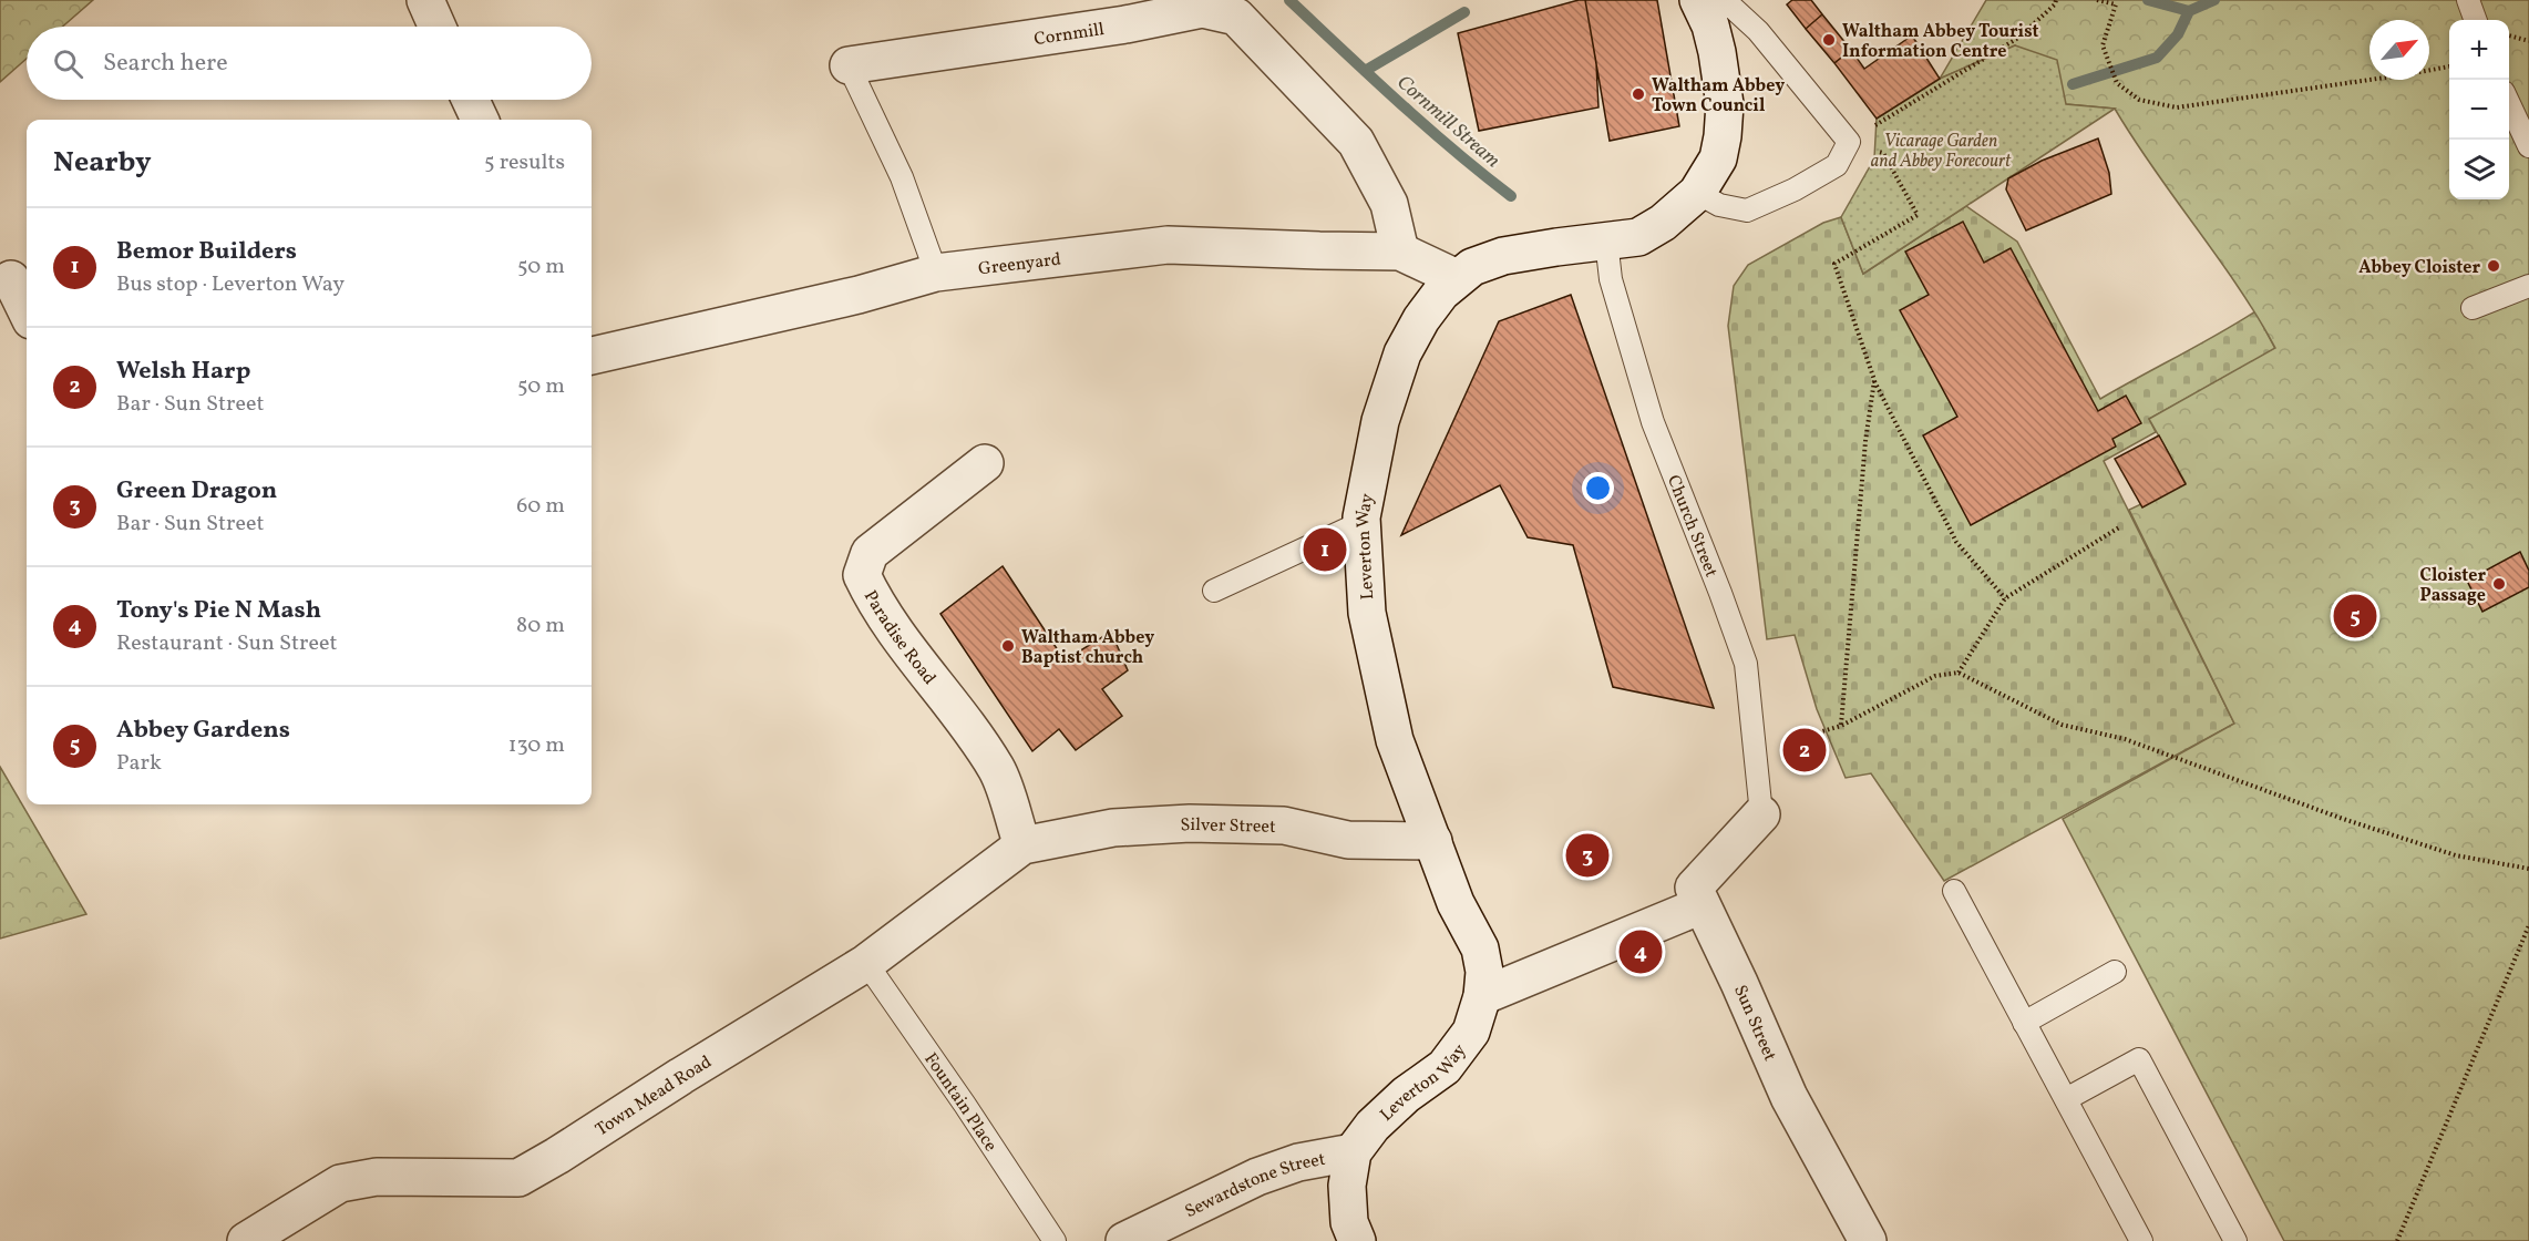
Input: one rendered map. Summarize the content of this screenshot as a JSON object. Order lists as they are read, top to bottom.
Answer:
{
  "streets": {
    "street": [
      "Cornmill",
      "Greenyard",
      "Leverton Way",
      "Paradise Road",
      "Silver Street",
      "Sun Street",
      "Town Mead Road",
      "Sewardstone Street"
    ],
    "lane": ["Church Street", "Fountain Place"]
  },
  "crossings": [
    ["Cornmill", "Greenyard"],
    ["Greenyard", "Leverton Way"],
    ["Church Street", "Leverton Way"],
    ["Church Street", "Sun Street"],
    ["Leverton Way", "Silver Street"],
    ["Leverton Way", "Sewardstone Street"],
    ["Paradise Road", "Silver Street"],
    ["Paradise Road", "Town Mead Road"],
    ["Silver Street", "Town Mead Road"],
    ["Town Mead Road", "Fountain Place"]
  ],
  "water": ["Cornmill Stream"],
  "parks": ["Vicarage Garden and Abbey Forecourt"],
  "places": [
    "Waltham Abbey Tourist Information Centre",
    "Waltham Abbey Town Council",
    "Abbey Cloister",
    "Cloister Passage",
    "Waltham Abbey Baptist church"
  ],
  "north": "top right",
  "page": {
    "map_buttons": ["+", "−"],
    "search": "Search here",
    "heading": ["Nearby", "5 results"],
    "list": [
      {
        "mark": "1",
        "name": "Bemor Builders",
        "note": "Bus stop · Leverton Way",
        "value": "50 m"
      },
      {
        "mark": "2",
        "name": "Welsh Harp",
        "note": "Bar · Sun Street",
        "value": "50 m"
      },
      {
        "mark": "3",
        "name": "Green Dragon",
        "note": "Bar · Sun Street",
        "value": "60 m"
      },
      {
        "mark": "4",
        "name": "Tony's Pie N Mash",
        "note": "Restaurant · Sun Street",
        "value": "80 m"
      },
      {
        "mark": "5",
        "name": "Abbey Gardens",
        "note": "Park",
        "value": "130 m"
      }
    ],
    "pins": [
      "1",
      "5",
      "2",
      "3",
      "4"
    ]
  }
}
